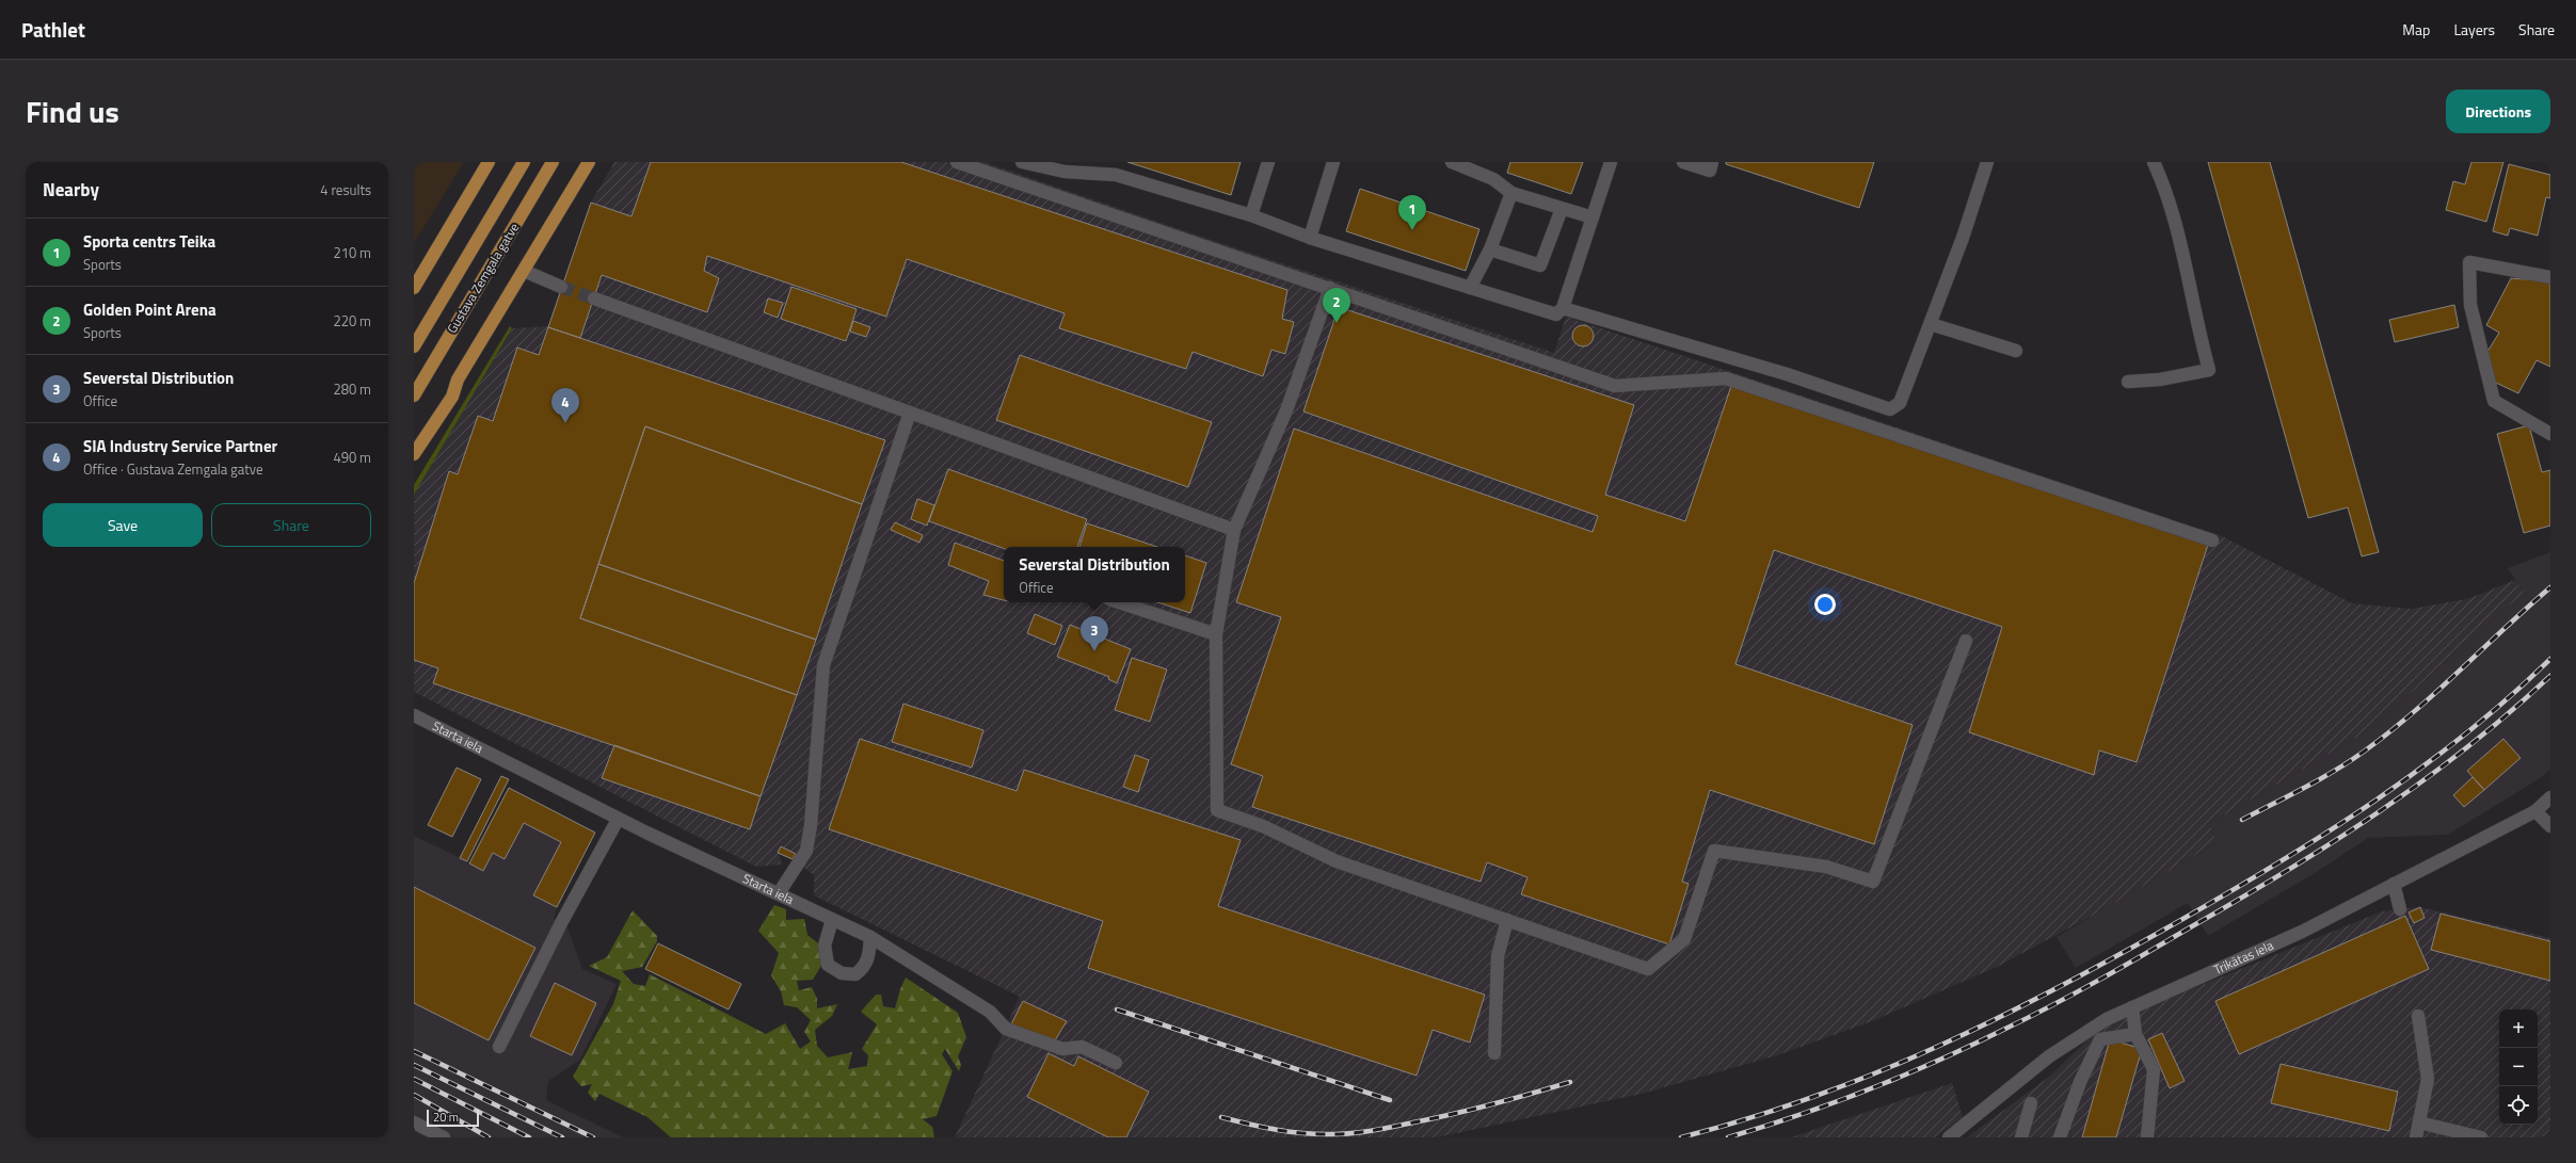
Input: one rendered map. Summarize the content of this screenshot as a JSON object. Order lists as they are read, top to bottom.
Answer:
{
  "streets": {
    "main road": ["Gustava Zemgala gatve"],
    "street": ["Starta iela", "Trikātas iela"]
  },
  "scale_bar": "20 m",
  "page": {
    "header": "Pathlet",
    "nav": ["Map", "Layers", "Share"],
    "title": "Find us",
    "buttons": [
      "Directions",
      ["Save", "Share"]
    ],
    "heading": ["Nearby", "4 results"],
    "pins": [
      "1",
      "2",
      "4",
      "3"
    ],
    "list": [
      {
        "mark": "1",
        "name": "Sporta centrs Teika",
        "note": "Sports",
        "value": "210 m"
      },
      {
        "mark": "2",
        "name": "Golden Point Arena",
        "note": "Sports",
        "value": "220 m"
      },
      {
        "mark": "3",
        "name": "Severstal Distribution",
        "note": "Office",
        "value": "280 m"
      },
      {
        "mark": "4",
        "name": "SIA Industry Service Partner",
        "note": "Office · Gustava Zemgala gatve",
        "value": "490 m"
      }
    ],
    "popup": ["Severstal Distribution", "Office"],
    "map_buttons": ["+", "−"],
    "scale": "20 m"
  }
}
